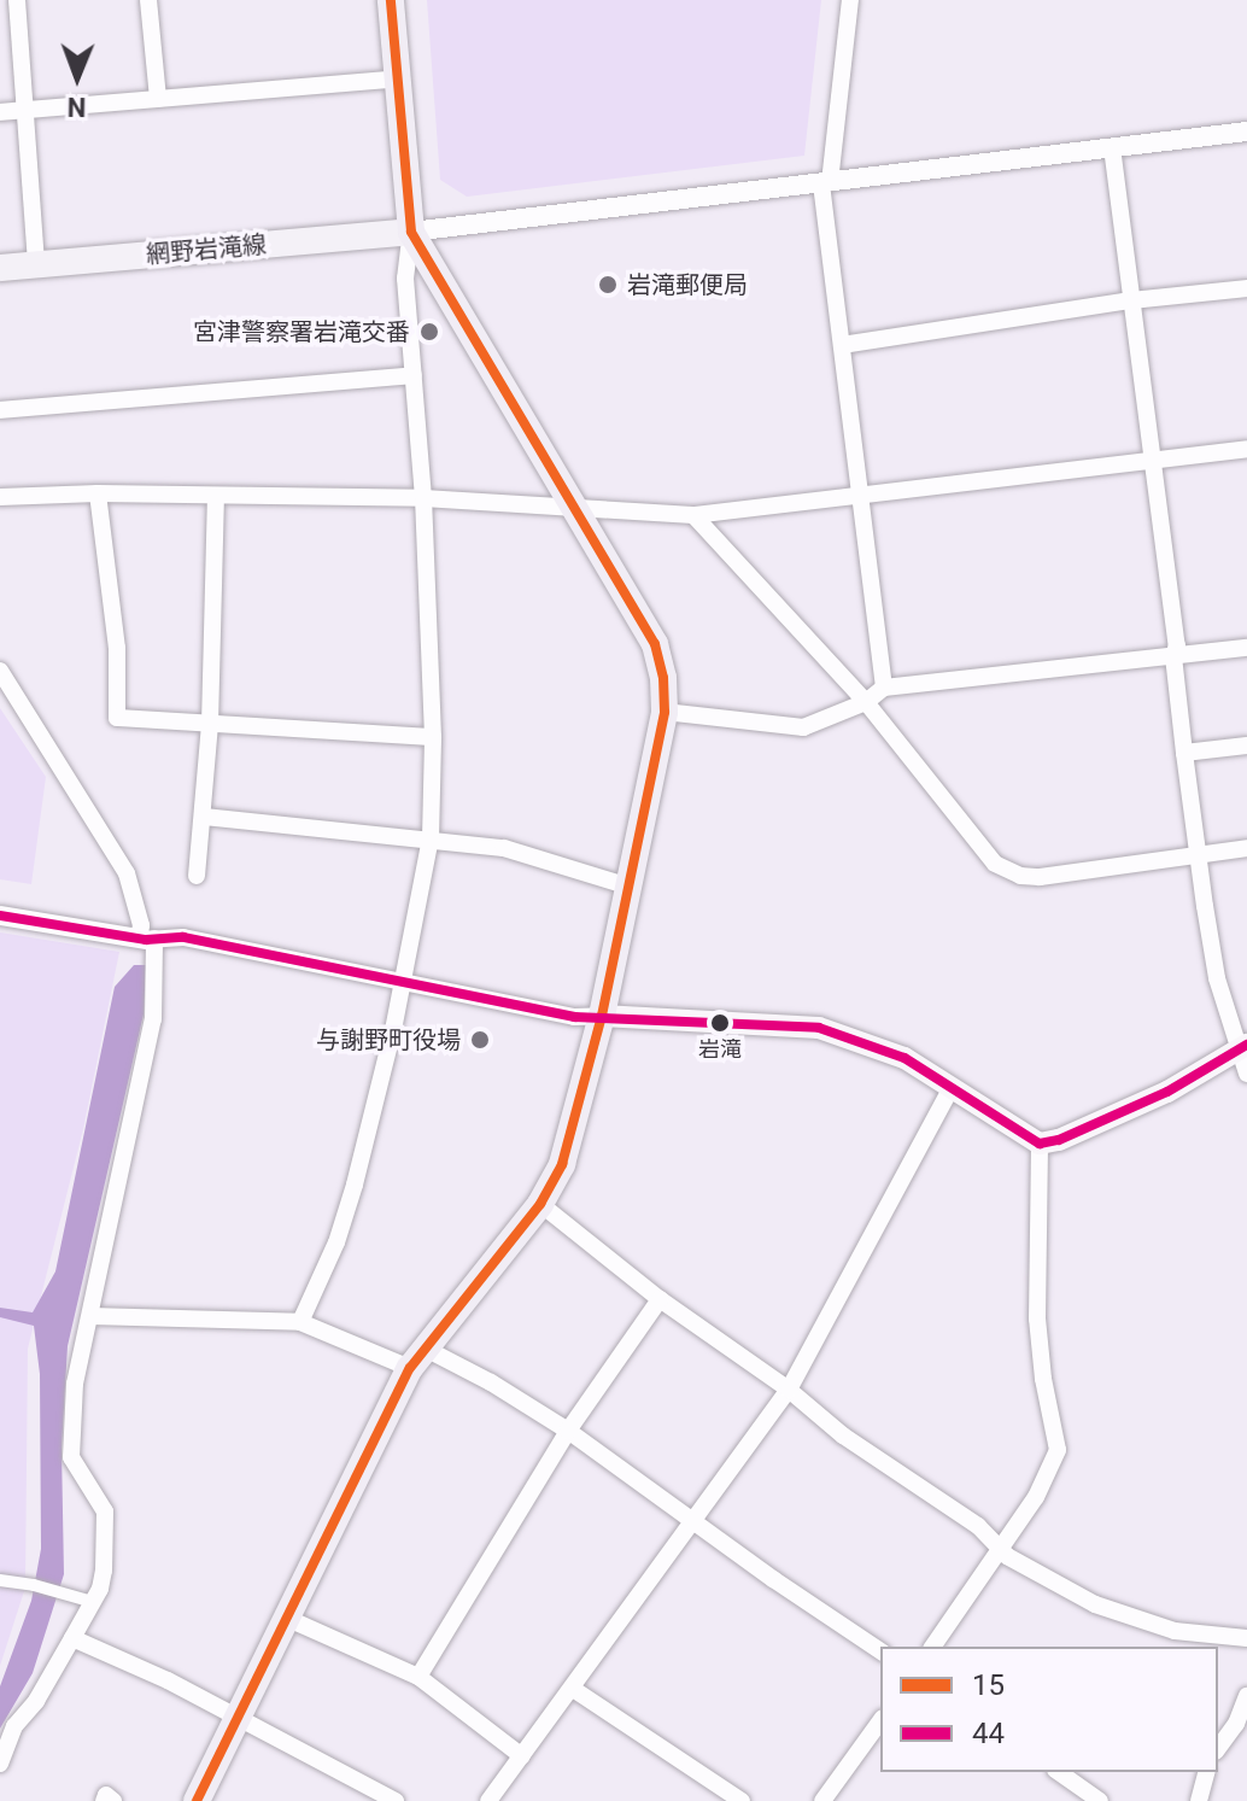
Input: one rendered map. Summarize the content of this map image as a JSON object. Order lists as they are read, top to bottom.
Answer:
{
  "streets": {
    "main road": ["網野岩滝線"]
  },
  "places": [
    "岩滝郵便局",
    "宮津警察署岩滝交番",
    "岩滝",
    "与謝野町役場"
  ],
  "lines": ["transit line 15", "transit line 44"],
  "legend": ["15", "44"],
  "north": "bottom"
}
